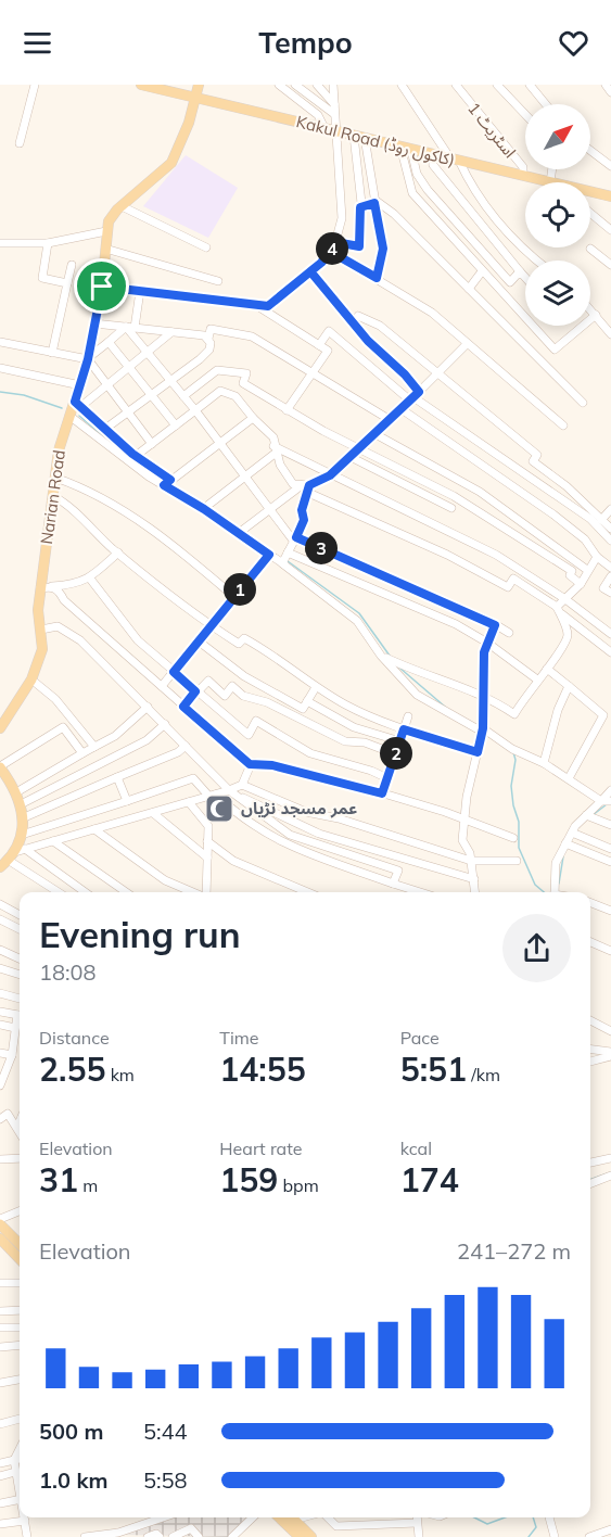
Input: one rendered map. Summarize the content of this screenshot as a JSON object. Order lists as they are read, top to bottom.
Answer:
{
  "streets": {
    "main road": ["Kakul Road (کاکول روڈ)", "Narian Road"],
    "street": ["اسٹریٹ 1"]
  },
  "crossings": [
    ["اسٹریٹ 1", "Kakul Road (کاکول روڈ)"],
    ["Kakul Road (کاکول روڈ)", "Narian Road"]
  ],
  "places": {
    "mosque": ["عمر مسجد نڑیاں"]
  },
  "north": "top right",
  "page": {
    "header": "Tempo",
    "pins": [
      "4",
      "3",
      "1",
      "2"
    ],
    "heading": ["Evening run", "18:08"],
    "stats": [
      ["Distance", "2.55 km"],
      ["Time", "14:55"],
      ["Pace", "5:51 /km"],
      ["Elevation", "31 m"],
      ["Heart rate", "159 bpm"],
      ["kcal", "174"]
    ],
    "chart": ["Elevation", "241–272 m"],
    "list": [
      {
        "name": "500 m",
        "note": "5:44"
      },
      {
        "name": "1.0 km",
        "note": "5:58"
      }
    ]
  }
}
